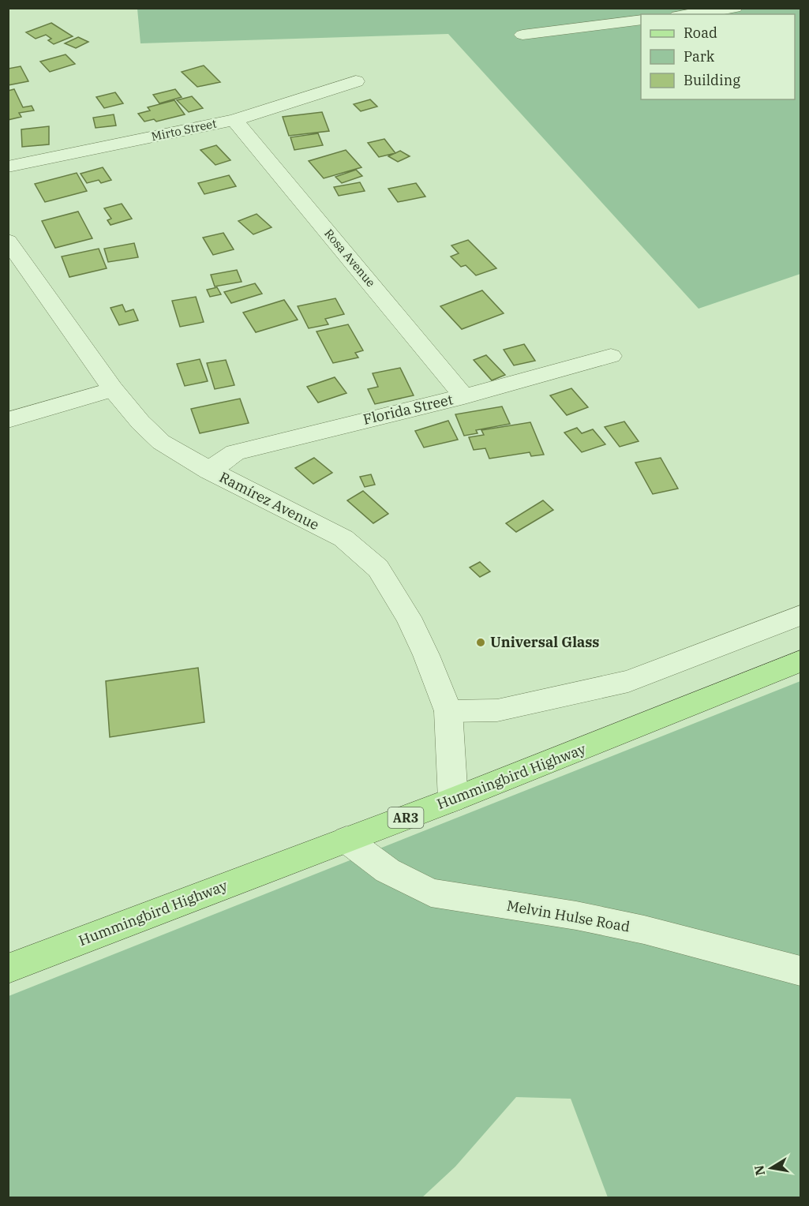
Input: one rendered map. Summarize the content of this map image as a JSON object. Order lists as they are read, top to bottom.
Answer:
{
  "streets": {
    "main road": ["Hummingbird Highway", "AR3"],
    "street": [
      "Mirto Street",
      "Rosa Avenue",
      "Florida Street",
      "Ramírez Avenue",
      "Melvin Hulse Road"
    ]
  },
  "crossings": [
    ["Mirto Street", "Rosa Avenue"],
    ["Rosa Avenue", "Florida Street"],
    ["Florida Street", "Ramírez Avenue"],
    ["Ramírez Avenue", "Hummingbird Highway"],
    ["Hummingbird Highway", "Melvin Hulse Road"]
  ],
  "places": ["Universal Glass"],
  "legend": ["Road", "Park", "Building"],
  "north": "left"
}
